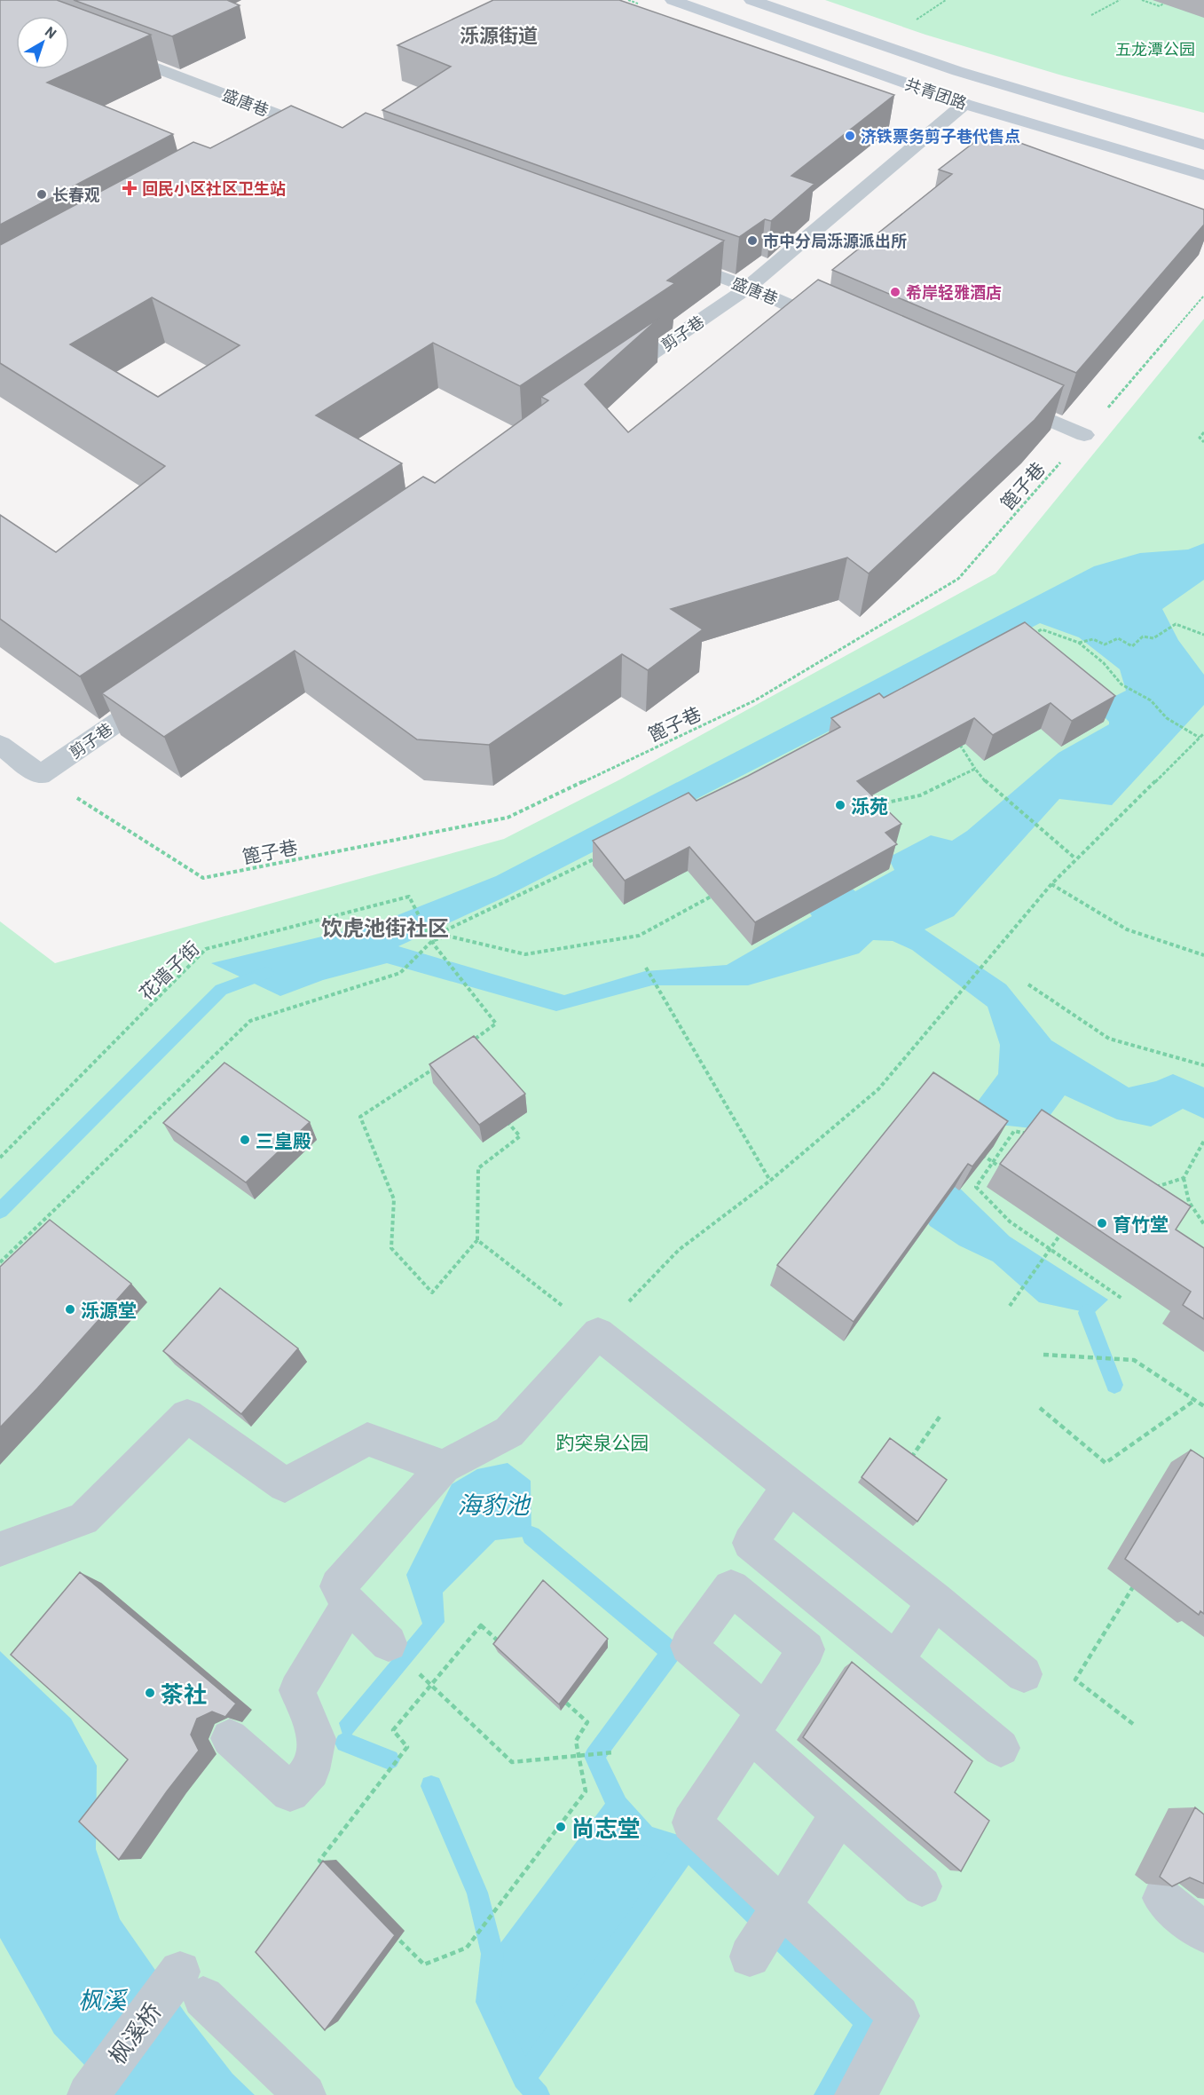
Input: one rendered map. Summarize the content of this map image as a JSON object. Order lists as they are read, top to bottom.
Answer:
{
  "streets": {
    "main road": ["共青团路"],
    "street": ["盛唐巷", "剪子巷", "枫溪桥"],
    "path": ["篦子巷", "花墙子街"]
  },
  "crossings": [
    ["共青团路", "剪子巷"],
    ["盛唐巷", "剪子巷"],
    ["剪子巷", "篦子巷"]
  ],
  "districts": ["泺源街道", "饮虎池街社区"],
  "water": ["海豹池", "枫溪"],
  "parks": ["五龙潭公园", "趵突泉公园"],
  "places": {
    "other": [
      "济铁票务剪子巷代售点",
      "长春观",
      "市中分局泺源派出所",
      "希岸轻雅酒店",
      "泺苑",
      "三皇殿",
      "育竹堂",
      "泺源堂",
      "茶社",
      "尚志堂"
    ],
    "health": ["回民小区社区卫生站"]
  },
  "north": "top right"
}
